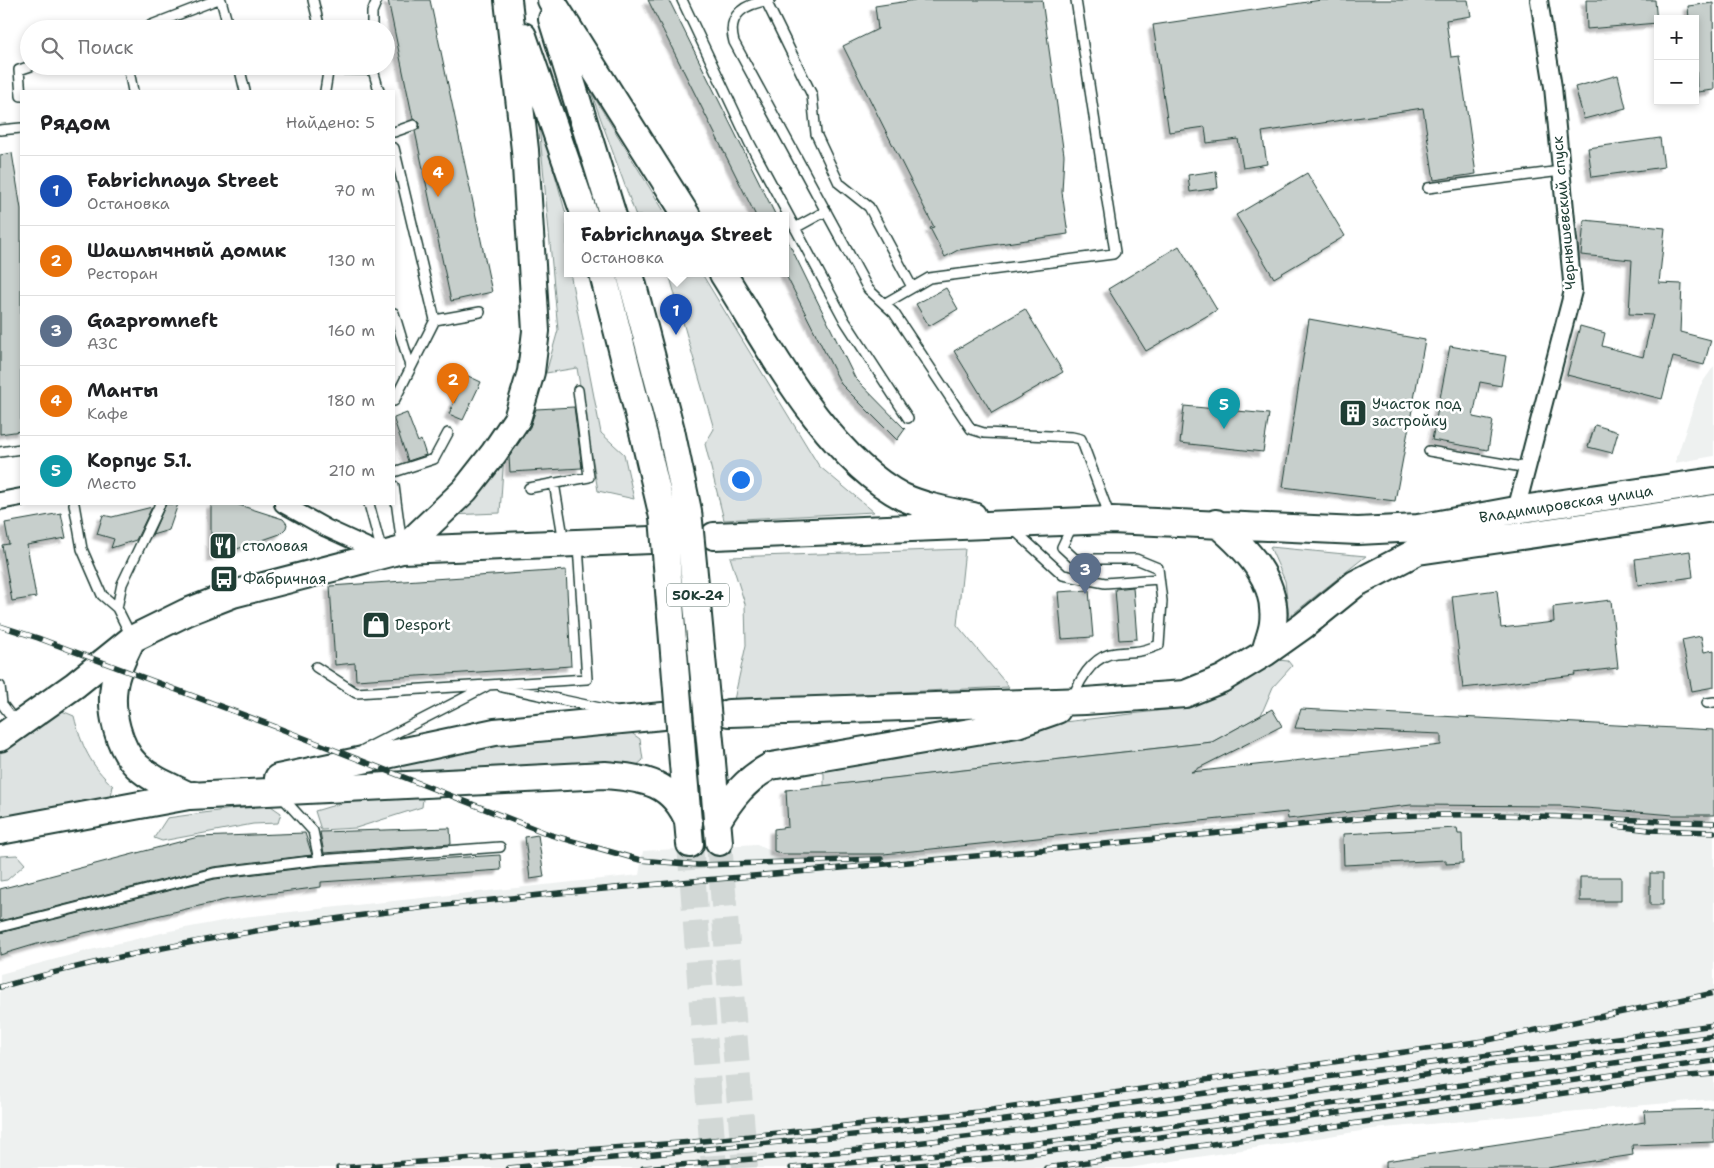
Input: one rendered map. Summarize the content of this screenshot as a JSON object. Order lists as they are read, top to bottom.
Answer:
{
  "streets": {
    "main road": ["Владимировская улица", "50К-24"],
    "street": ["Чернышевский спуск"]
  },
  "crossings": [
    ["Чернышевский спуск", "Владимировская улица"]
  ],
  "places": {
    "building": ["Участок под застройку"],
    "restaurant": ["столовая"],
    "bus stop": ["Фабричная"],
    "shop": ["Desport"]
  },
  "page": {
    "map_buttons": ["+", "−"],
    "search": "Поиск",
    "heading": ["Рядом", "Найдено: 5"],
    "list": [
      {
        "mark": "1",
        "name": "Fabrichnaya Street",
        "note": "Остановка",
        "value": "70 m"
      },
      {
        "mark": "2",
        "name": "Шашлычный домик",
        "note": "Ресторан",
        "value": "130 m"
      },
      {
        "mark": "3",
        "name": "Gazpromneft",
        "note": "АЗС",
        "value": "160 m"
      },
      {
        "mark": "4",
        "name": "Манты",
        "note": "Кафе",
        "value": "180 m"
      },
      {
        "mark": "5",
        "name": "Корпус 5.1.",
        "note": "Место",
        "value": "210 m"
      }
    ],
    "pins": [
      "4",
      "1",
      "2",
      "5",
      "3"
    ],
    "popup": ["Fabrichnaya Street", "Остановка"]
  }
}
